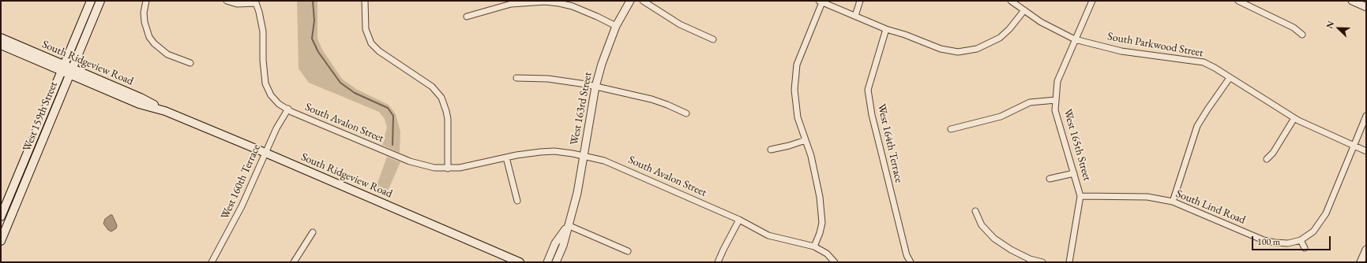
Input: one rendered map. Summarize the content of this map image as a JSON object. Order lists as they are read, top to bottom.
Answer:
{
  "streets": {
    "main road": ["South Ridgeview Road", "West 159th Street"],
    "street": [
      "South Parkwood Street",
      "West 163rd Street",
      "South Avalon Street",
      "West 164th Terrace",
      "West 165th Street",
      "West 160th Terrace",
      "South Lind Road"
    ]
  },
  "crossings": [
    ["South Parkwood Street", "West 165th Street"],
    ["South Parkwood Street", "South Lind Road"],
    ["South Ridgeview Road", "West 159th Street"],
    ["South Ridgeview Road", "West 160th Terrace"],
    ["West 163rd Street", "South Avalon Street"],
    ["South Avalon Street", "West 160th Terrace"],
    ["West 165th Street", "South Lind Road"]
  ],
  "scale_bar": "100 m",
  "north": "top left"
}
